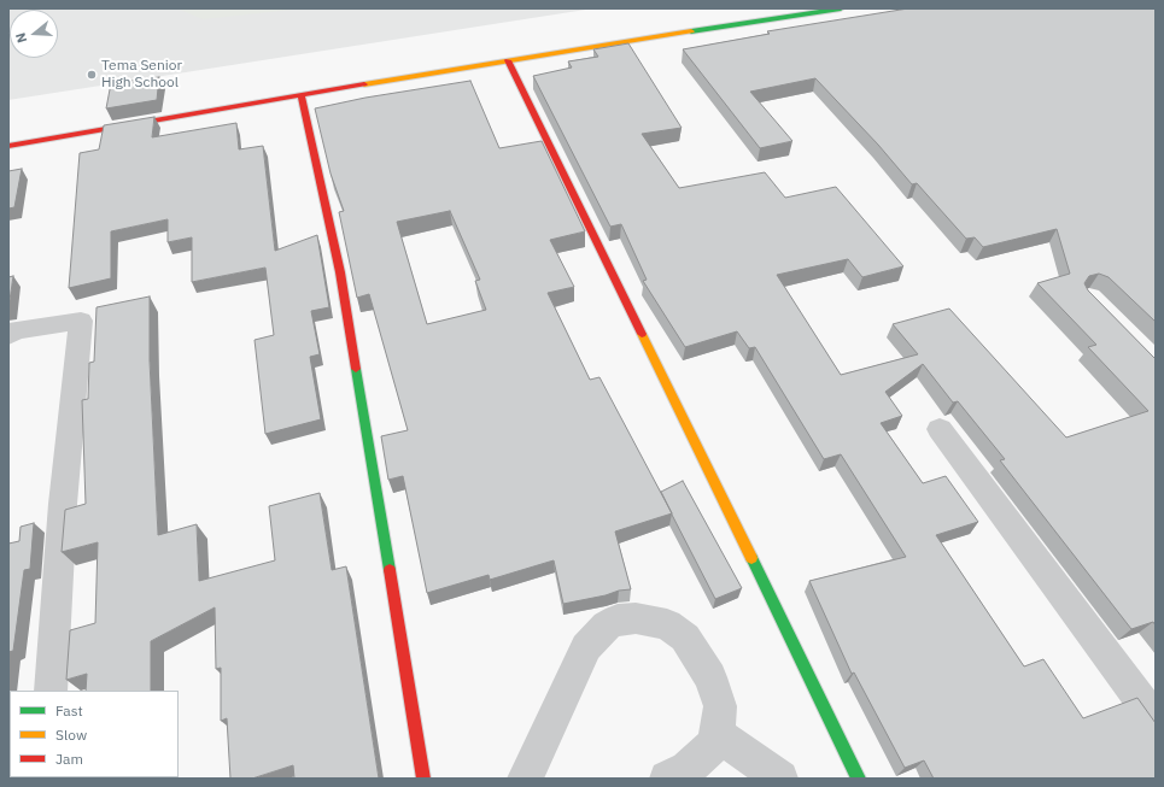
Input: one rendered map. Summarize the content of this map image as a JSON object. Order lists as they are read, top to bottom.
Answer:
{
  "places": ["Tema Senior High School"],
  "legend": ["Fast", "Slow", "Jam"],
  "north": "left"
}
